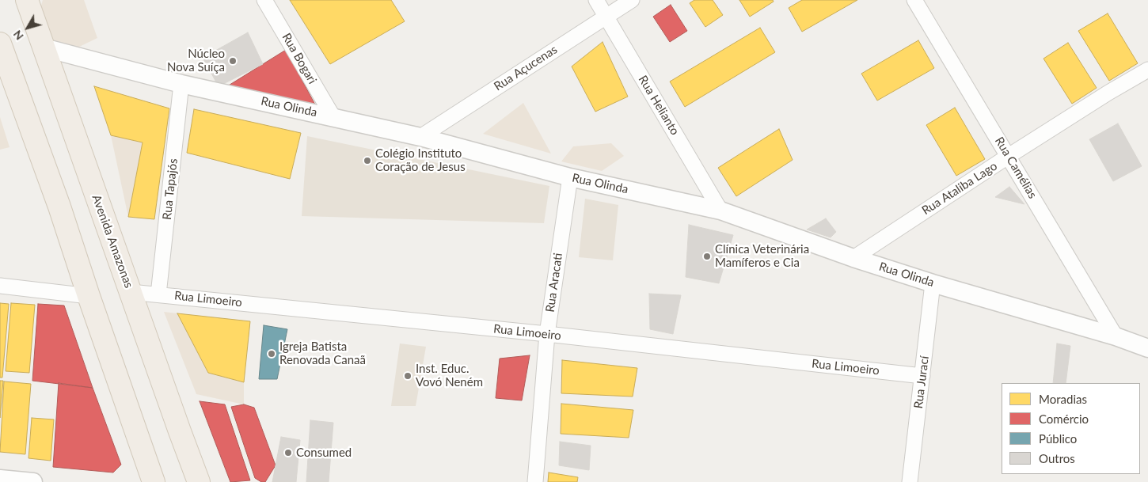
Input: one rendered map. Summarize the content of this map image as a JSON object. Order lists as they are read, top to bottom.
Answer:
{
  "streets": {
    "main road": ["Avenida Amazonas"],
    "street": [
      "Rua Bogari",
      "Rua Açucenas",
      "Rua Helianto",
      "Rua Olinda",
      "Rua Camélias",
      "Rua Ataliba Lago",
      "Rua Tapajós",
      "Rua Aracati",
      "Rua Limoeiro",
      "Rua Jurací"
    ]
  },
  "crossings": [
    ["Rua Bogari", "Rua Olinda"],
    ["Rua Açucenas", "Rua Helianto"],
    ["Rua Açucenas", "Rua Olinda"],
    ["Rua Helianto", "Rua Olinda"],
    ["Rua Olinda", "Rua Camélias"],
    ["Rua Olinda", "Rua Ataliba Lago"],
    ["Rua Olinda", "Rua Tapajós"],
    ["Rua Olinda", "Avenida Amazonas"],
    ["Rua Olinda", "Rua Aracati"],
    ["Rua Olinda", "Rua Jurací"],
    ["Rua Camélias", "Rua Ataliba Lago"],
    ["Rua Tapajós", "Rua Limoeiro"],
    ["Avenida Amazonas", "Rua Limoeiro"],
    ["Rua Aracati", "Rua Limoeiro"],
    ["Rua Limoeiro", "Rua Jurací"]
  ],
  "places": [
    "Núcleo Nova Suíça",
    "Colégio Instituto Coração de Jesus",
    "Clínica Veterinária Mamíferos e Cia",
    "Igreja Batista Renovada Canaã",
    "Inst. Educ. Vovó Neném",
    "Consumed"
  ],
  "legend": [
    "Moradias",
    "Comércio",
    "Público",
    "Outros"
  ],
  "north": "bottom left"
}
